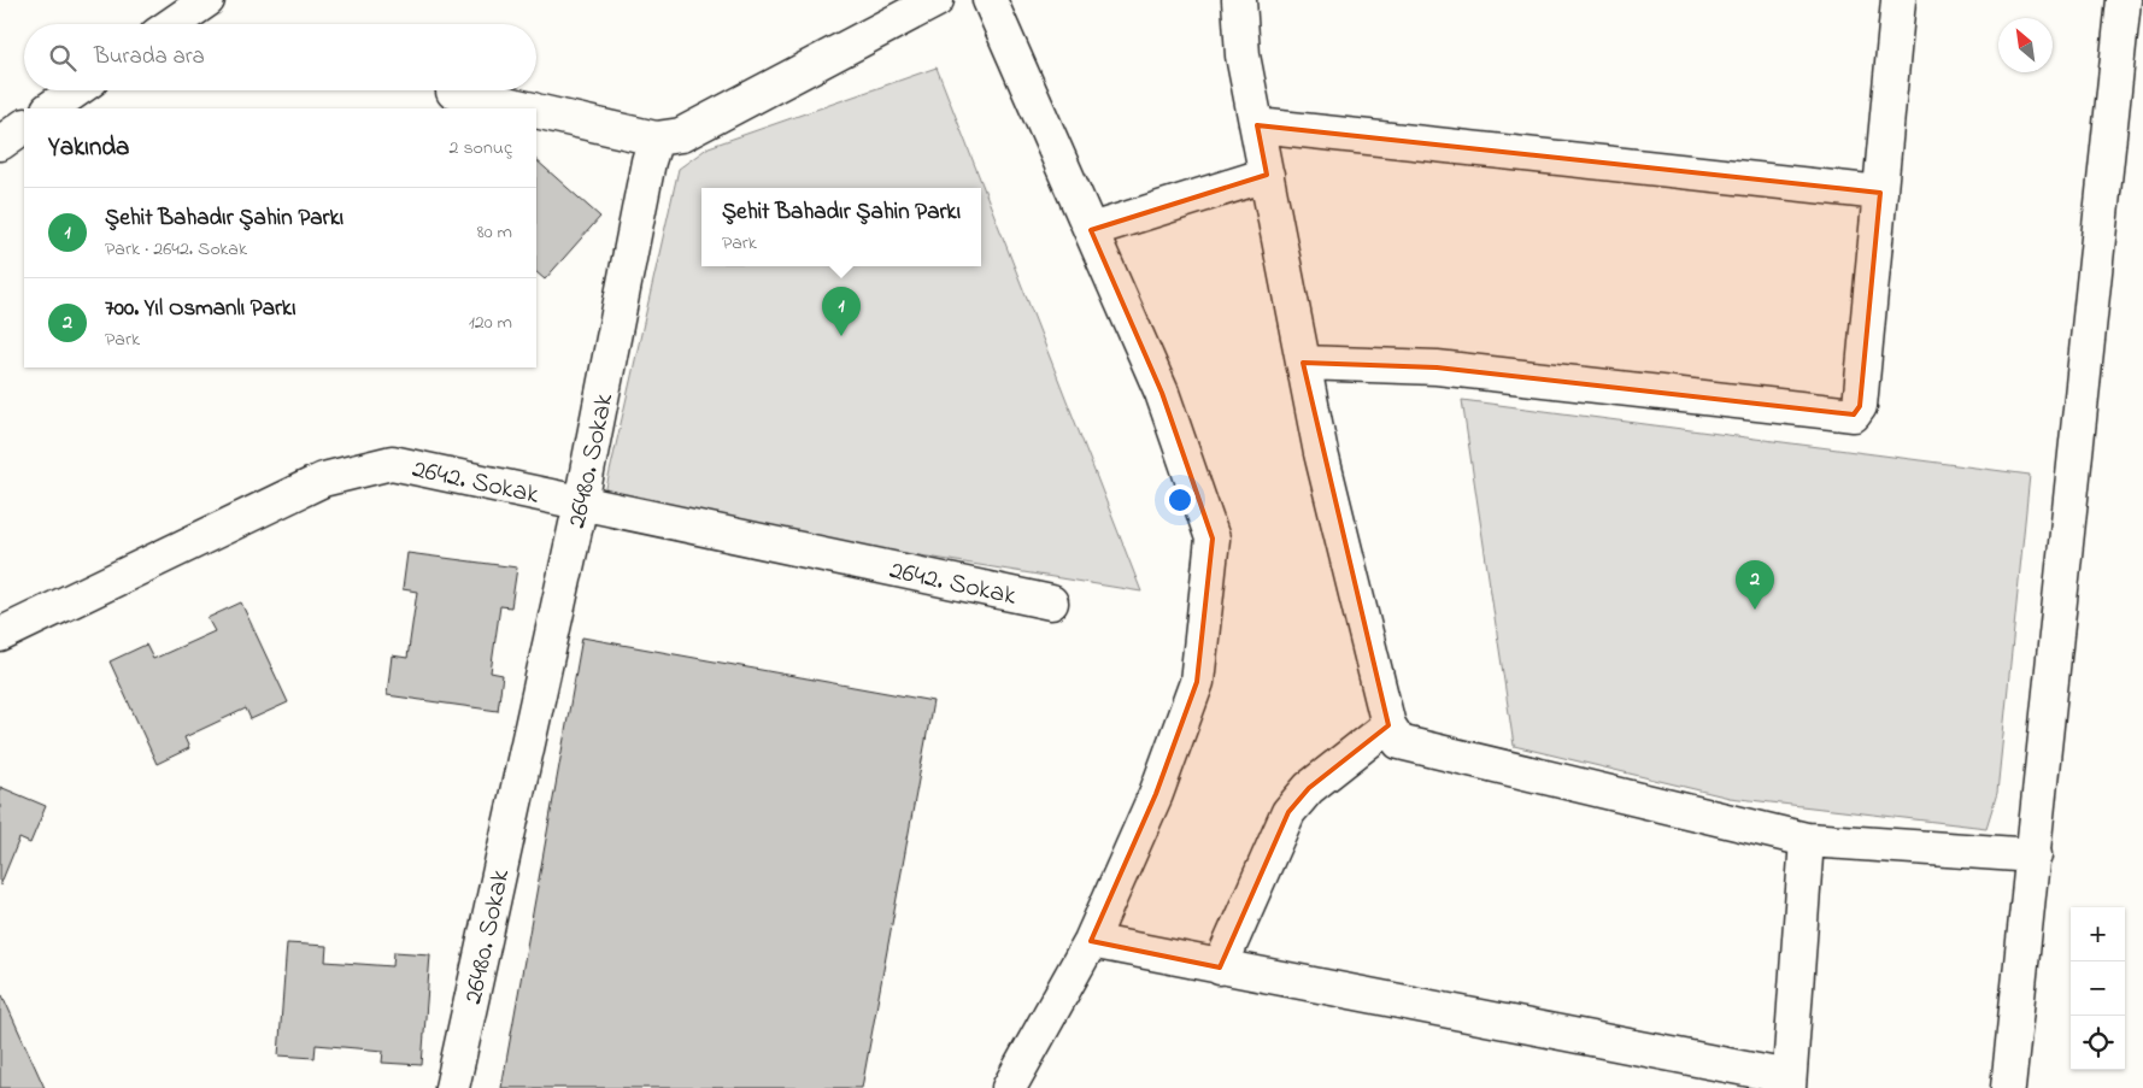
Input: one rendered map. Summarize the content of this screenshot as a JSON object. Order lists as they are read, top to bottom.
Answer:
{
  "streets": {
    "street": ["26480. Sokak", "2642. Sokak"]
  },
  "crossings": [
    ["26480. Sokak", "2642. Sokak"]
  ],
  "north": "top left",
  "page": {
    "search": "Burada ara",
    "heading": ["Yakında", "2 sonuç"],
    "list": [
      {
        "mark": "1",
        "name": "Şehit Bahadır Şahin Parkı",
        "note": "Park · 2642. Sokak",
        "value": "80 m"
      },
      {
        "mark": "2",
        "name": "700. Yıl Osmanlı Parkı",
        "note": "Park",
        "value": "120 m"
      }
    ],
    "popup": ["Şehit Bahadır Şahin Parkı", "Park"],
    "pins": ["1", "2"],
    "map_buttons": ["+", "−"]
  }
}
